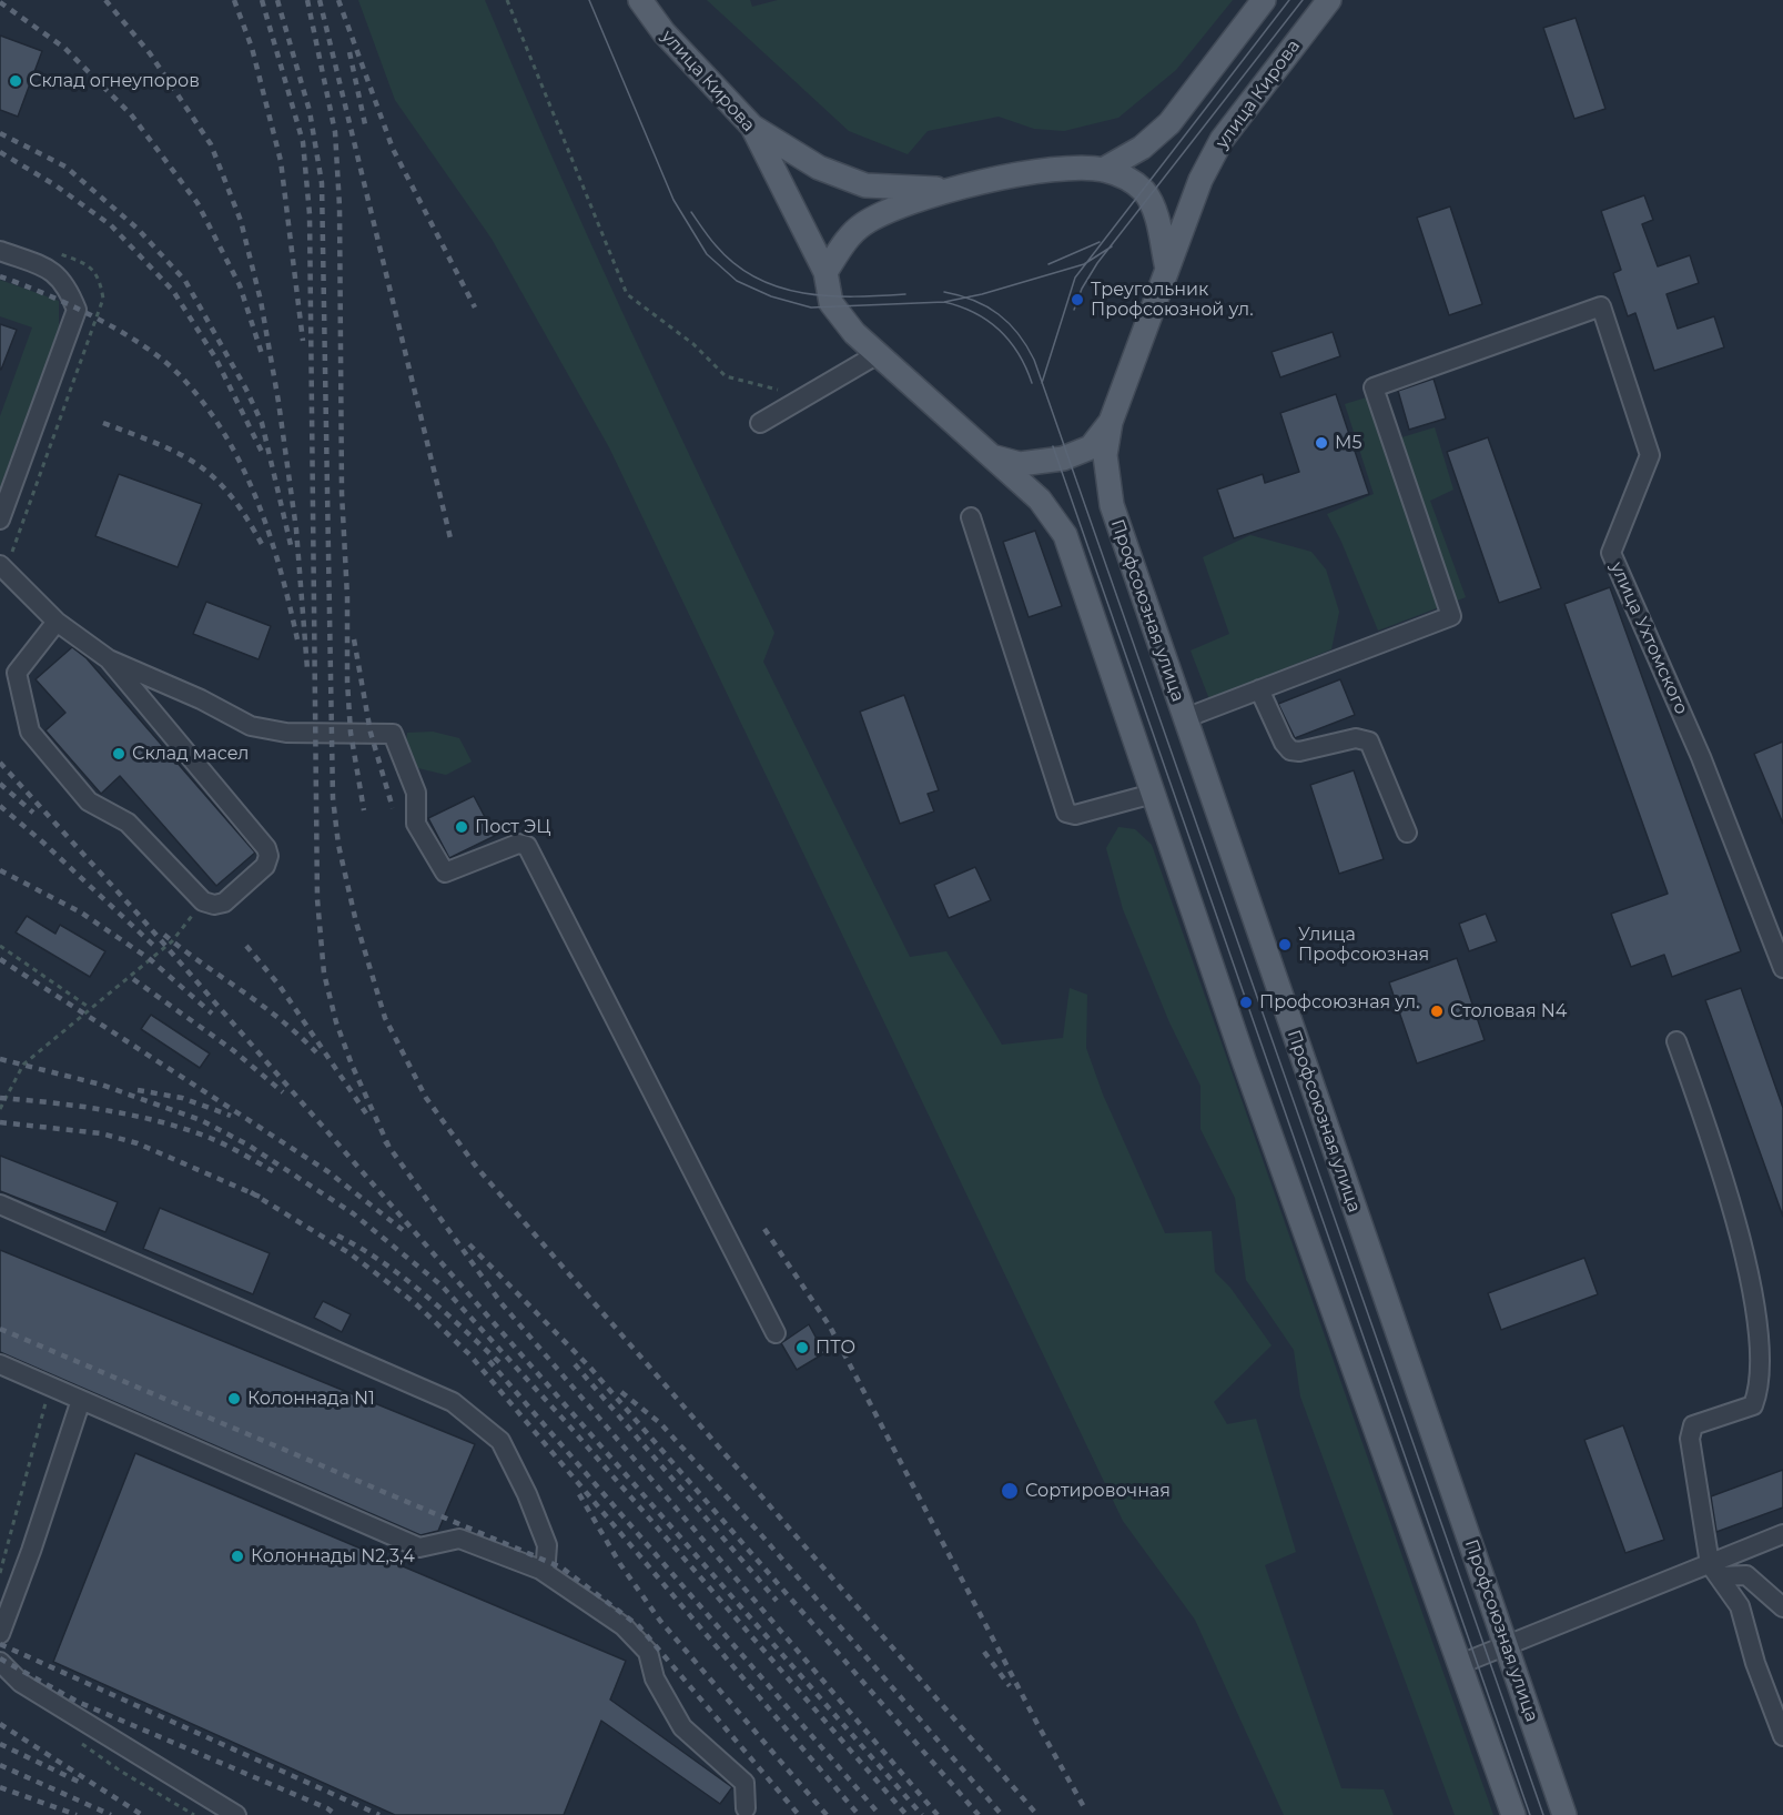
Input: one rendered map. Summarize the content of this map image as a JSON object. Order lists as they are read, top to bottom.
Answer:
{
  "streets": {
    "main road": ["улица Кирова", "Профсоюзная улица"],
    "street": ["улица Ухтомского"]
  },
  "crossings": [
    ["улица Кирова", "Профсоюзная улица"]
  ],
  "places": [
    "Склад огнеупоров",
    "Треугольник Профсоюзной ул.",
    "М5",
    "Склад масел",
    "Пост ЭЦ",
    "Улица Профсоюзная",
    "Профсоюзная ул.",
    "Столовая N4",
    "ПТО",
    "Колоннада N1",
    "Сортировочная",
    "Колоннады N2,3,4"
  ]
}
